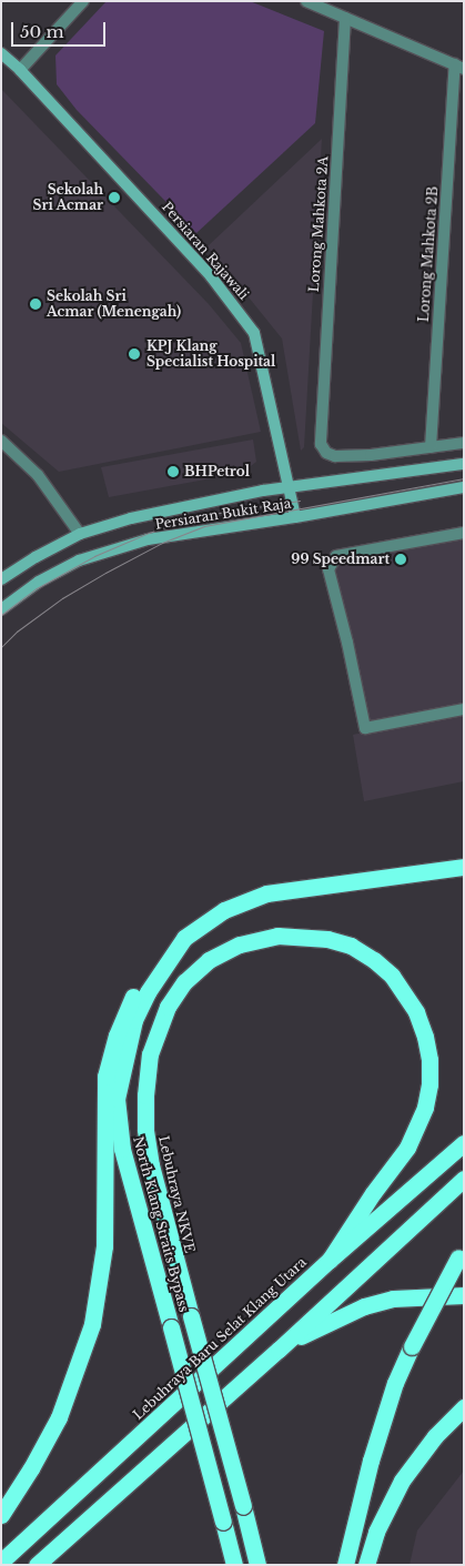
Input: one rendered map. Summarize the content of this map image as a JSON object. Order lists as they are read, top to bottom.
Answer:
{
  "streets": {
    "highway": ["Lebuhraya NKVE", "North Klang Straits Bypass", "Lebuhraya Baru Selat Klang Utara"],
    "main road": ["Persiaran Rajawali", "Persiaran Bukit Raja"],
    "street": ["Lorong Mahkota 2A", "Lorong Mahkota 2B"]
  },
  "crossings": [
    ["Lorong Mahkota 2A", "Lorong Mahkota 2B"],
    ["Persiaran Rajawali", "Persiaran Bukit Raja"],
    ["Lebuhraya NKVE", "Lebuhraya Baru Selat Klang Utara"]
  ],
  "places": [
    "Sekolah Sri Acmar",
    "Sekolah Sri Acmar (Menengah)",
    "KPJ Klang Specialist Hospital",
    "BHPetrol",
    "99 Speedmart"
  ],
  "scale_bar": "50 m"
}
